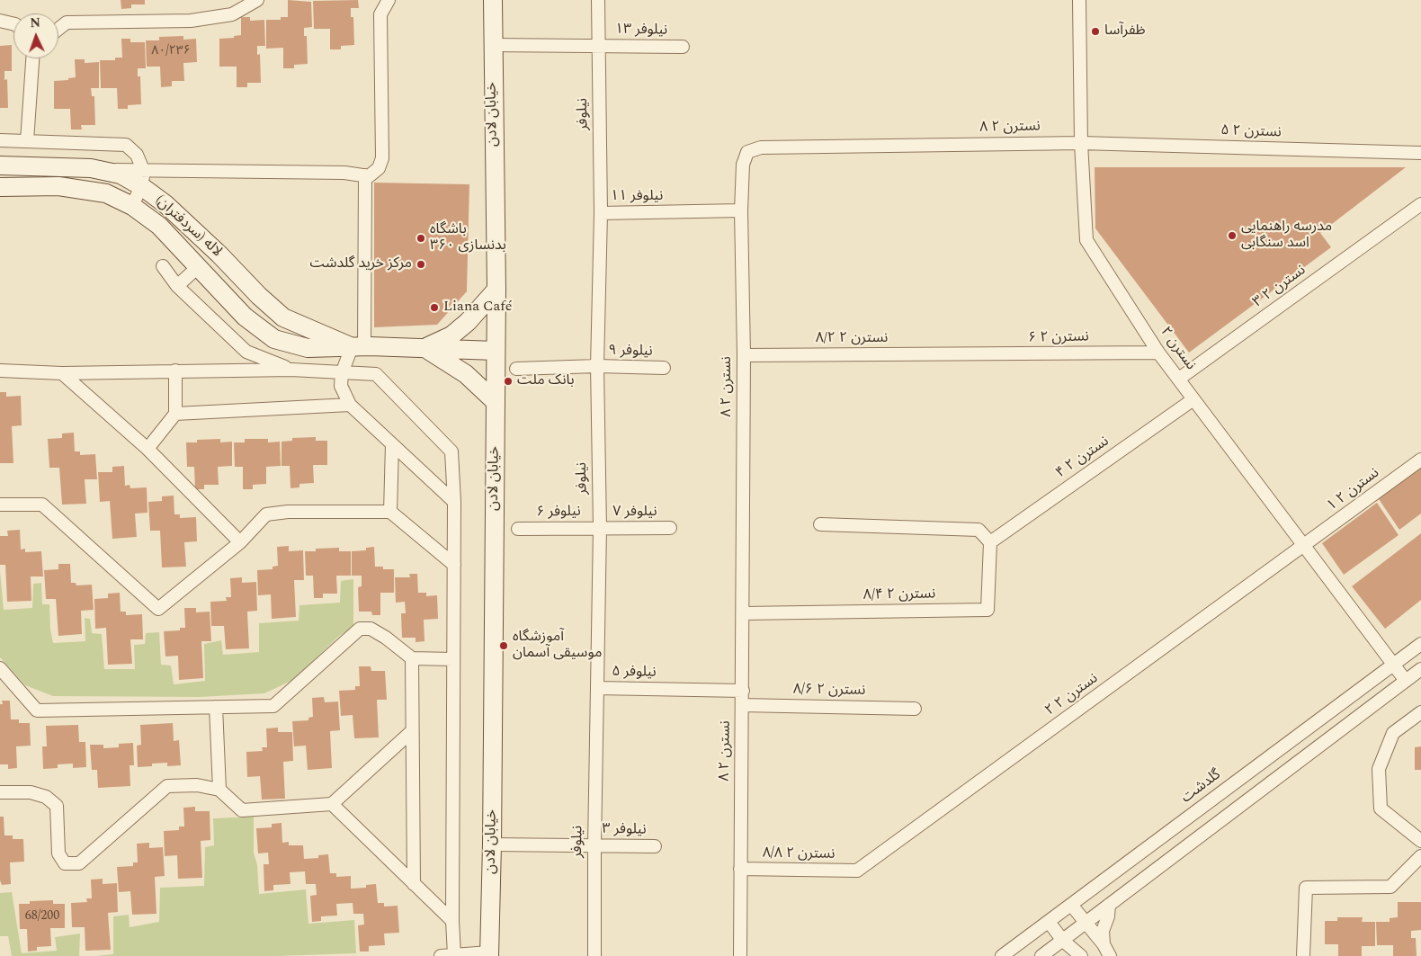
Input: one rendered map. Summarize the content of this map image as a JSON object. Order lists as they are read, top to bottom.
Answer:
{
  "streets": {
    "street": [
      "۱۳ نیلوفر",
      "خیابان لادن",
      "نیلوفر",
      "۸ نسترن ۲",
      "۵ نسترن ۲",
      "۱۱ نیلوفر",
      "لاله (سردفتران)",
      "۳ نسترن ۲",
      "۶ نسترن ۲",
      "۸/۲ نسترن ۲",
      "نسترن ۲",
      "۹ نیلوفر",
      "۴ نسترن ۲",
      "۱ نسترن ۲",
      "۶ نیلوفر",
      "۷ نیلوفر",
      "۸/۴ نسترن ۲",
      "۵ نیلوفر",
      "۸/۶ نسترن ۲",
      "۲ نسترن ۲",
      "گلدشت",
      "۳ نیلوفر",
      "۸/۸ نسترن ۲"
    ]
  },
  "crossings": [
    ["۱۳ نیلوفر", "خیابان لادن"],
    ["۱۳ نیلوفر", "نیلوفر"],
    ["خیابان لادن", "لاله (سردفتران)"],
    ["خیابان لادن", "۳ نیلوفر"],
    ["نیلوفر", "۱۱ نیلوفر"],
    ["نیلوفر", "۹ نیلوفر"],
    ["نیلوفر", "۶ نیلوفر"],
    ["نیلوفر", "۷ نیلوفر"],
    ["نیلوفر", "۵ نیلوفر"],
    ["نیلوفر", "۳ نیلوفر"],
    ["۸ نسترن ۲", "۵ نسترن ۲"],
    ["۸ نسترن ۲", "۱۱ نیلوفر"],
    ["۸ نسترن ۲", "۸/۲ نسترن ۲"],
    ["۸ نسترن ۲", "نسترن ۲"],
    ["۸ نسترن ۲", "۸/۴ نسترن ۲"],
    ["۸ نسترن ۲", "۵ نیلوفر"],
    ["۸ نسترن ۲", "۸/۶ نسترن ۲"],
    ["۸ نسترن ۲", "۸/۸ نسترن ۲"],
    ["۵ نسترن ۲", "نسترن ۲"],
    ["۳ نسترن ۲", "نسترن ۲"],
    ["۶ نسترن ۲", "۸/۲ نسترن ۲"],
    ["۶ نسترن ۲", "نسترن ۲"],
    ["نسترن ۲", "۴ نسترن ۲"],
    ["نسترن ۲", "۱ نسترن ۲"],
    ["نسترن ۲", "۲ نسترن ۲"],
    ["نسترن ۲", "گلدشت"],
    ["۴ نسترن ۲", "۸/۴ نسترن ۲"],
    ["۱ نسترن ۲", "۲ نسترن ۲"],
    ["۶ نیلوفر", "۷ نیلوفر"],
    ["۲ نسترن ۲", "۸/۸ نسترن ۲"]
  ],
  "places": [
    "ظفرآسا",
    "مدرسه راهنمایی اسد سنگابی",
    "باشگاه بدنسازی ۳۶۰",
    "مرکز خرید گلدشت",
    "Liana Café",
    "بانک ملت",
    "آموزشگاه موسیقی آسمان"
  ],
  "house_numbers": ["۸۰/۲۳۶", "68/200"],
  "north": "top"
}
